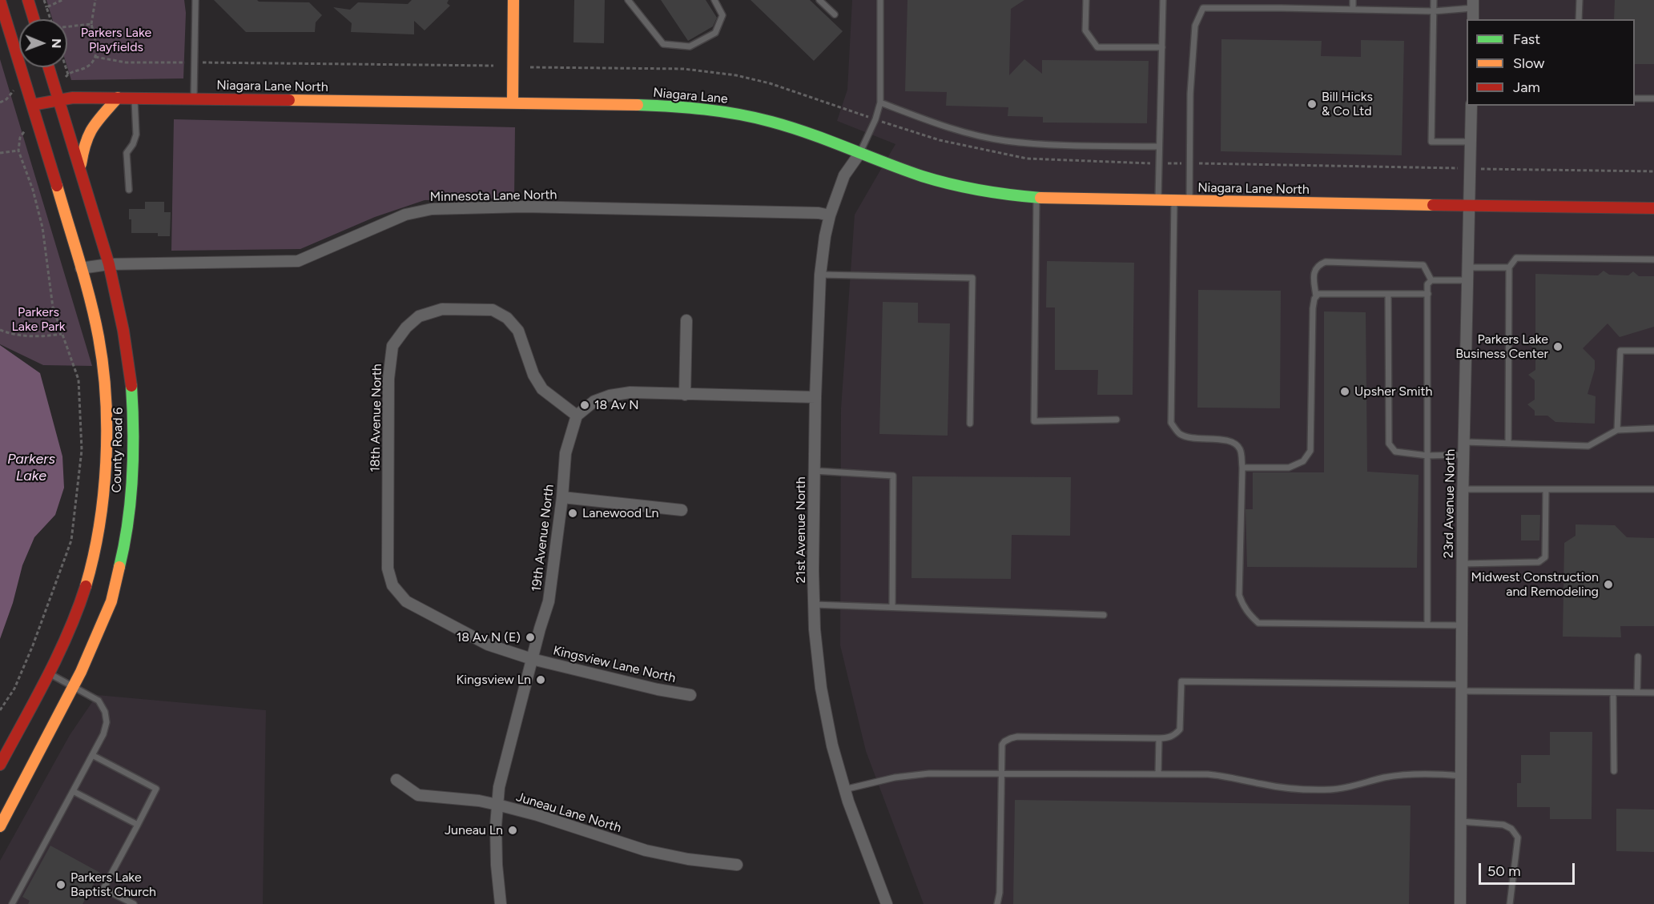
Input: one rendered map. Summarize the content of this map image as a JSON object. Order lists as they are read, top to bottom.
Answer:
{
  "streets": {
    "street": [
      "Niagara Lane North",
      "Niagara Lane",
      "Minnesota Lane North",
      "18th Avenue North",
      "County Road 6",
      "23rd Avenue North",
      "21st Avenue North",
      "19th Avenue North",
      "Kingsview Lane North",
      "Juneau Lane North"
    ]
  },
  "crossings": [
    ["Niagara Lane North", "Niagara Lane"],
    ["Niagara Lane North", "County Road 6"],
    ["Niagara Lane North", "23rd Avenue North"],
    ["Niagara Lane North", "21st Avenue North"],
    ["Niagara Lane", "21st Avenue North"],
    ["Minnesota Lane North", "County Road 6"],
    ["Minnesota Lane North", "21st Avenue North"],
    ["18th Avenue North", "19th Avenue North"],
    ["18th Avenue North", "Kingsview Lane North"],
    ["19th Avenue North", "Kingsview Lane North"],
    ["19th Avenue North", "Juneau Lane North"]
  ],
  "water": ["Parkers Lake"],
  "parks": ["Parkers Lake Playfields", "Parkers Lake Park"],
  "places": [
    "Bill Hicks & Co Ltd",
    "Parkers Lake Business Center",
    "Upsher Smith",
    "18 Av N",
    "Lanewood Ln",
    "Midwest Construction and Remodeling",
    "18 Av N (E)",
    "Kingsview Ln",
    "Juneau Ln",
    "Parkers Lake Baptist Church"
  ],
  "legend": ["Fast", "Slow", "Jam"],
  "scale_bar": "50 m",
  "north": "right"
}
